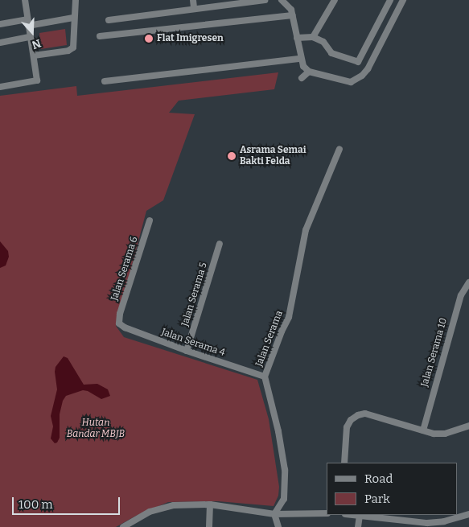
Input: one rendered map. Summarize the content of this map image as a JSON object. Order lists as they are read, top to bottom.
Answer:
{
  "streets": {
    "street": [
      "Jalan Serama 6",
      "Jalan Serama 5",
      "Jalan Serama",
      "Jalan Serama 4",
      "Jalan Serama 10"
    ]
  },
  "crossings": [
    ["Jalan Serama 6", "Jalan Serama 4"],
    ["Jalan Serama 5", "Jalan Serama 4"],
    ["Jalan Serama", "Jalan Serama 4"]
  ],
  "parks": ["Hutan Bandar MBJB"],
  "places": ["Flat Imigresen", "Asrama Semai Bakti Felda"],
  "legend": ["Road", "Park"],
  "scale_bar": "100 m",
  "north": "bottom"
}
